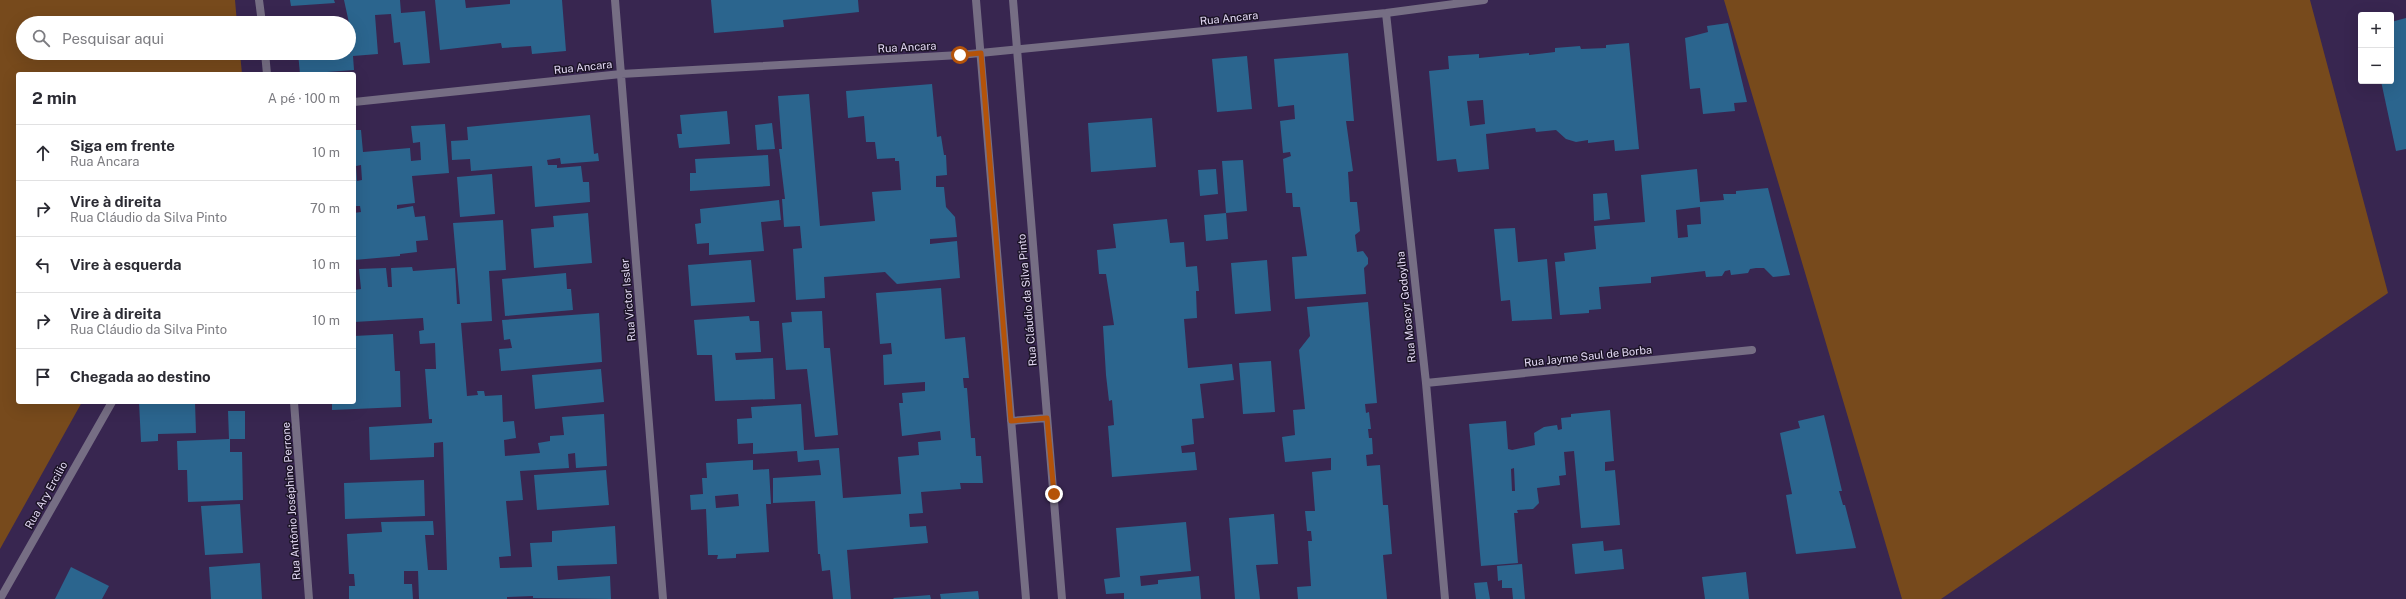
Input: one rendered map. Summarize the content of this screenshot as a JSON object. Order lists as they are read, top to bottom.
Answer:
{
  "streets": {
    "street": [
      "Rua Ancara",
      "Rua Victor Issler",
      "Rua Cláudio da Silva Pinto",
      "Rua Moacyr Godoylha",
      "Rua Jayme Saul de Borba",
      "Rua Ary Ercilio",
      "Rua Antônio Joséphino Perrone"
    ]
  },
  "crossings": [
    ["Rua Ancara", "Rua Victor Issler"],
    ["Rua Ancara", "Rua Cláudio da Silva Pinto"],
    ["Rua Ancara", "Rua Moacyr Godoylha"],
    ["Rua Moacyr Godoylha", "Rua Jayme Saul de Borba"]
  ],
  "page": {
    "map_buttons": ["+", "−"],
    "search": "Pesquisar aqui",
    "heading": ["2 min", "A pé · 100 m"],
    "list": [
      ["Siga em frente", "Rua Ancara", "10 m"],
      ["Vire à direita", "Rua Cláudio da Silva Pinto", "70 m"],
      ["Vire à esquerda", "10 m"],
      ["Vire à direita", "Rua Cláudio da Silva Pinto", "10 m"],
      "Chegada ao destino"
    ]
  }
}
